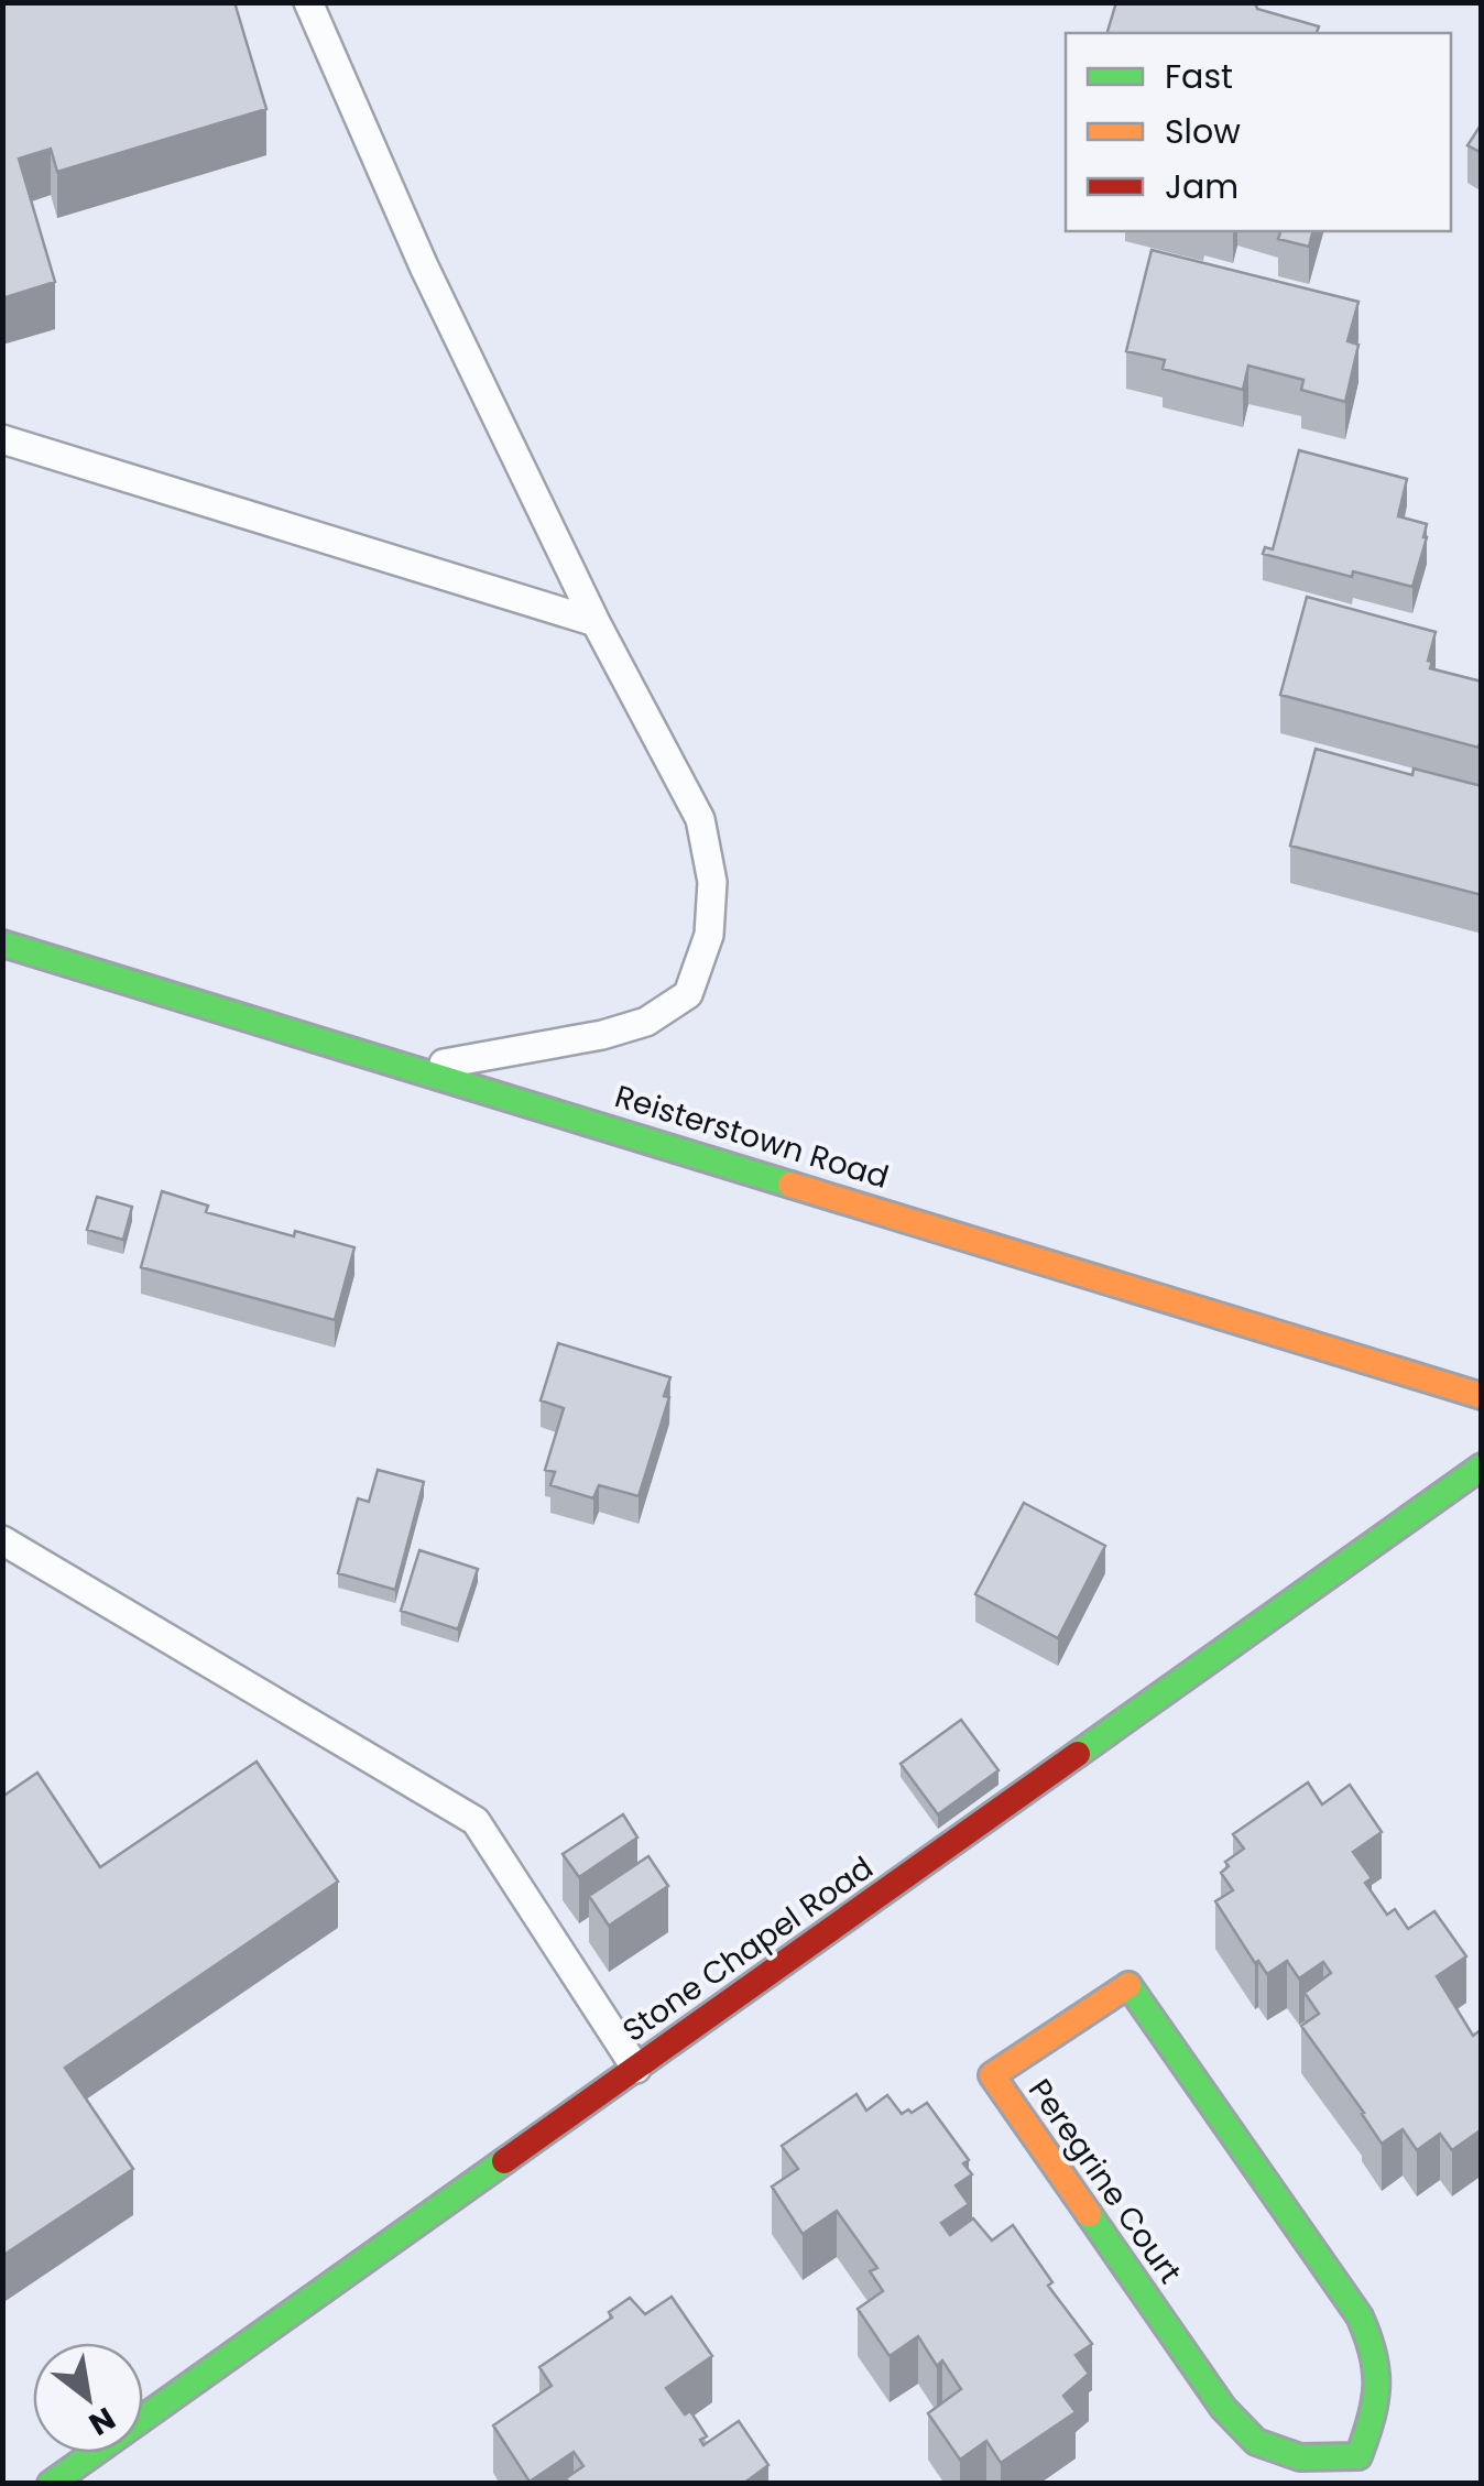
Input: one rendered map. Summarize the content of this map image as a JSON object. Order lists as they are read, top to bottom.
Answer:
{
  "streets": {
    "street": ["Reisterstown Road", "Stone Chapel Road", "Peregrine Court"]
  },
  "legend": ["Fast", "Slow", "Jam"],
  "north": "bottom right"
}
